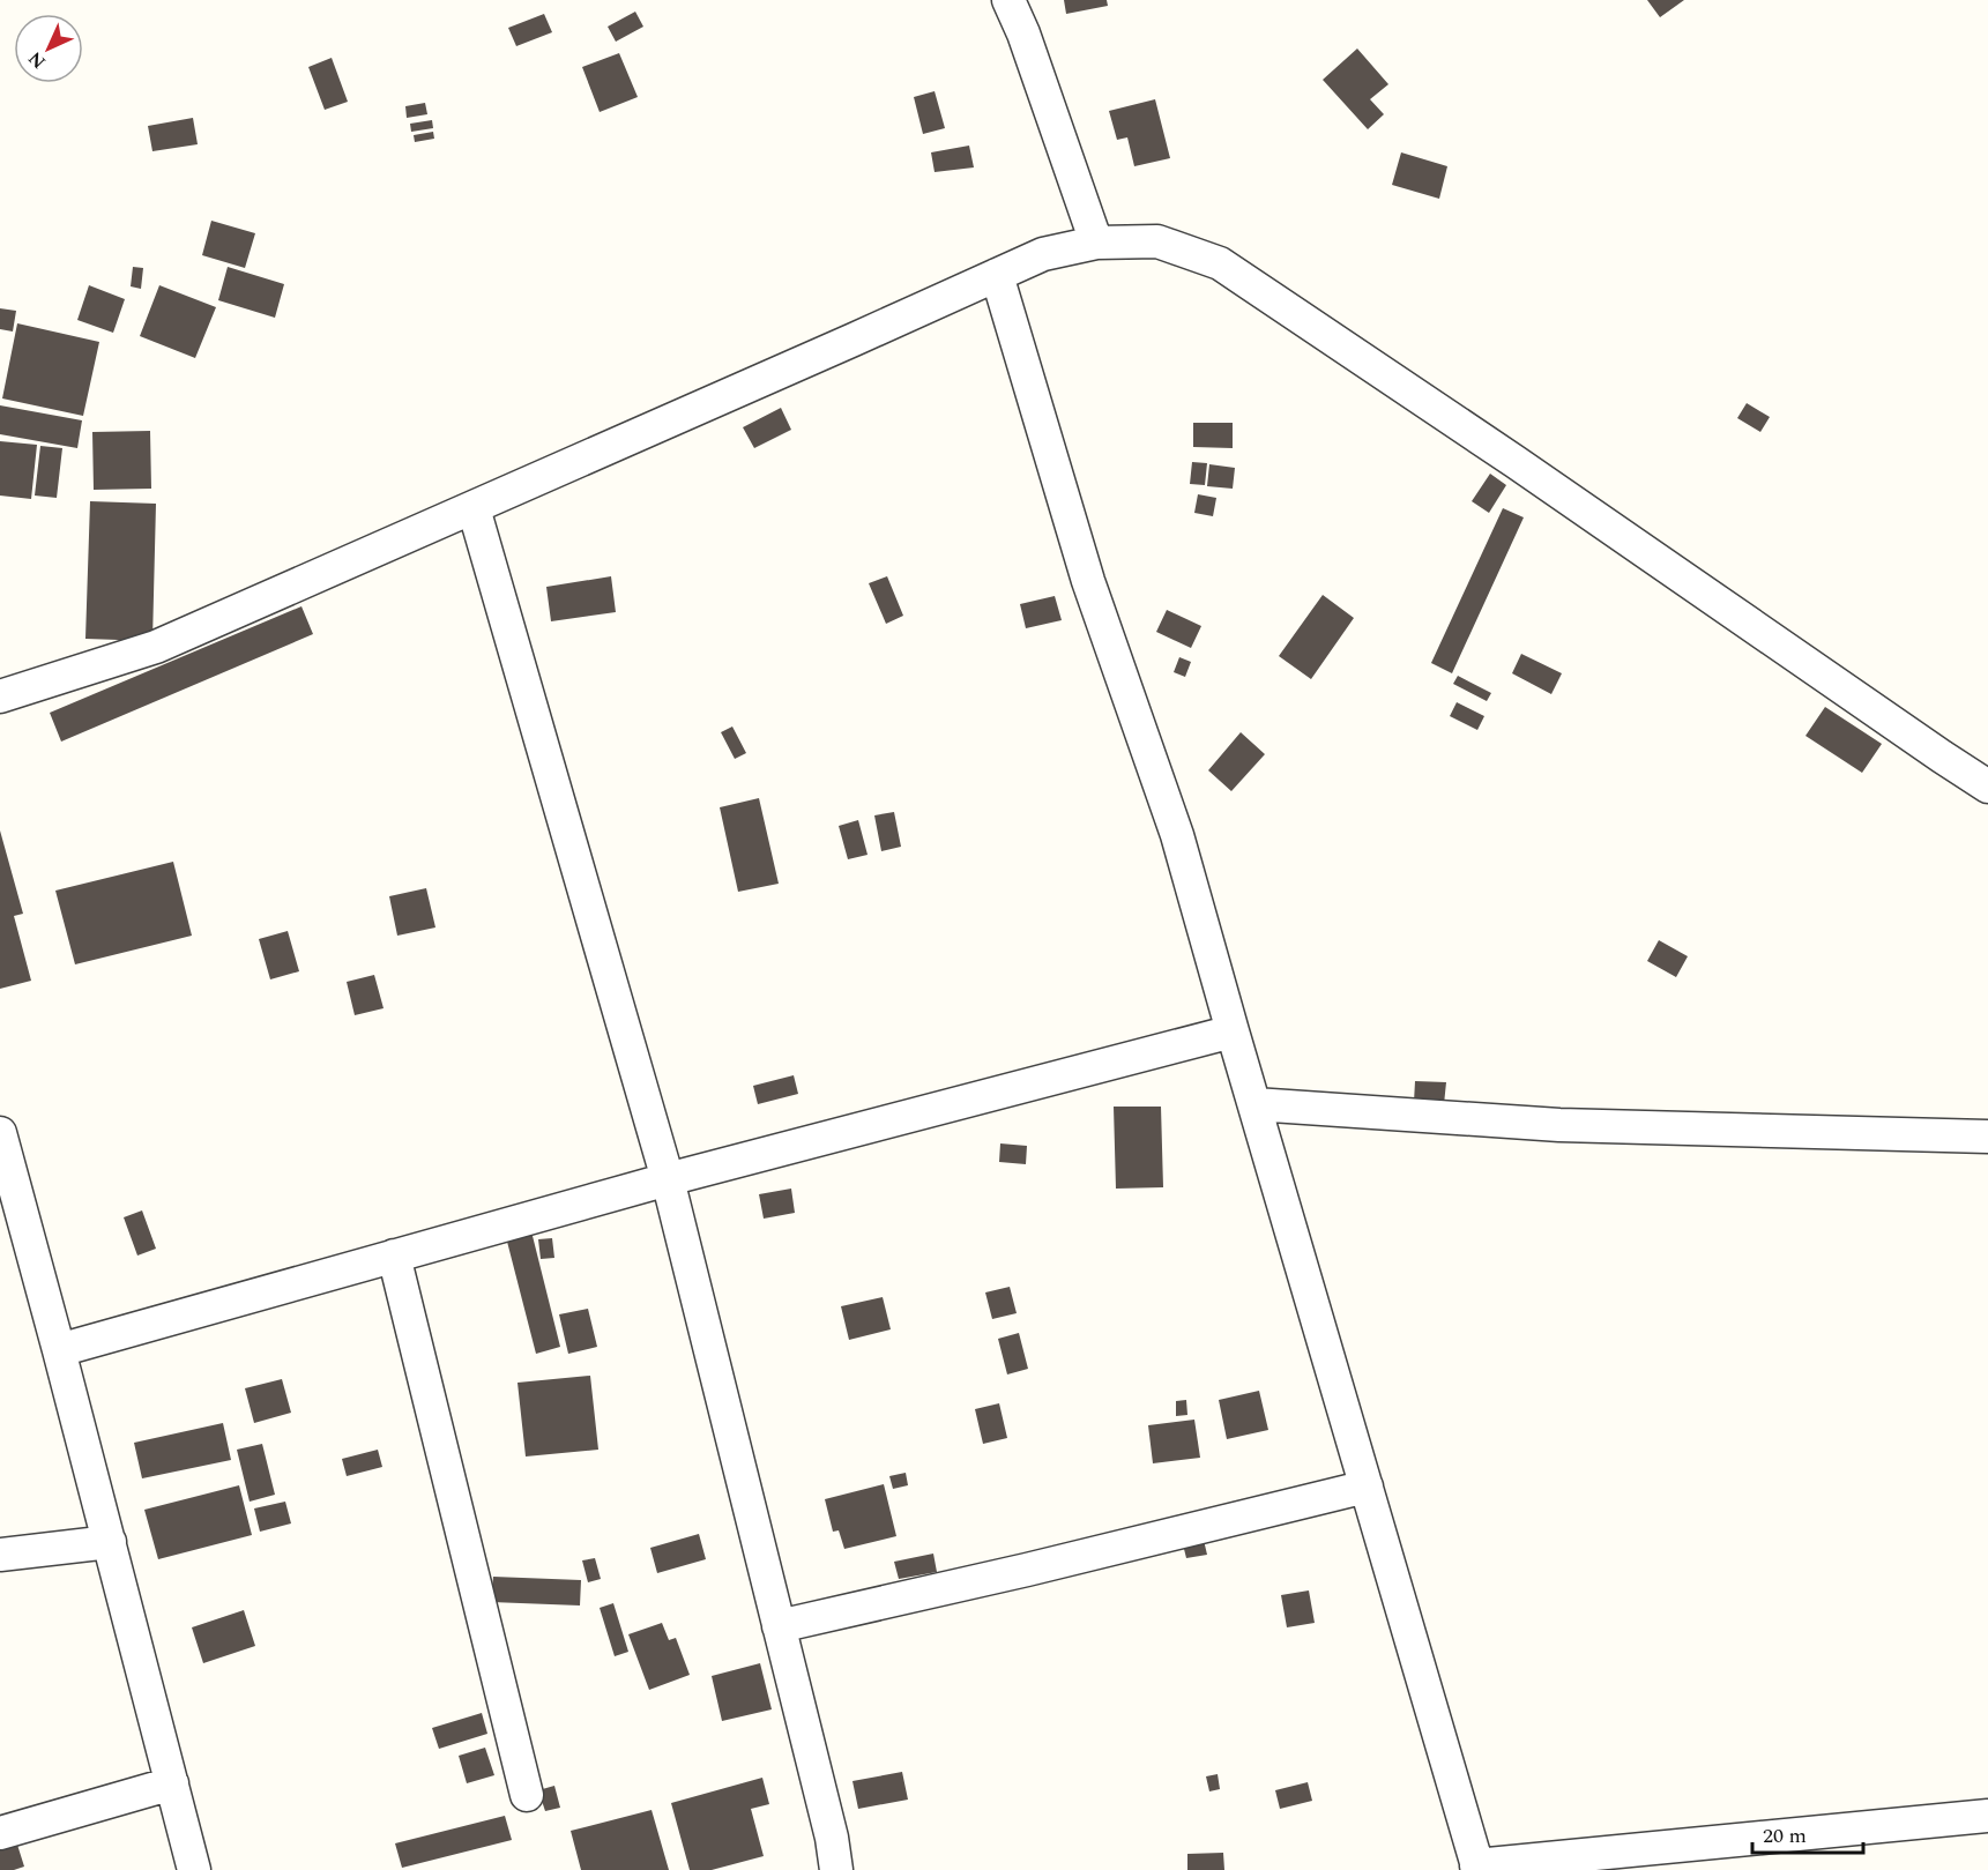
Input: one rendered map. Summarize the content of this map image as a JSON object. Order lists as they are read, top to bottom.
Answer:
{
  "scale_bar": "20 m",
  "north": "bottom left"
}
